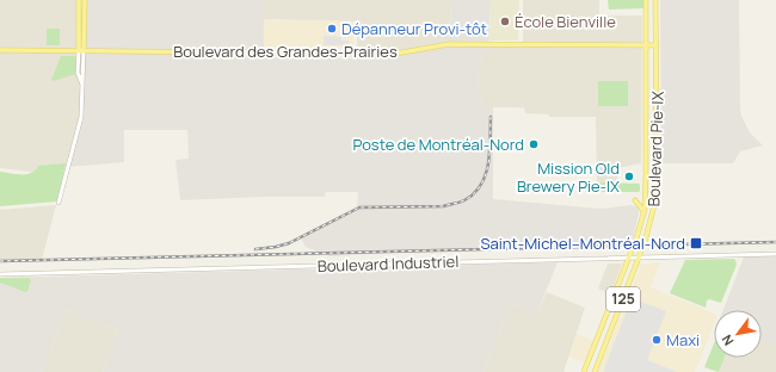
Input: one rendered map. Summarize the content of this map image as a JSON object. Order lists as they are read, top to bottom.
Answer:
{
  "streets": {
    "main road": ["Boulevard des Grandes-Prairies", "Boulevard Pie-IX", "125"],
    "street": ["Boulevard Industriel"]
  },
  "crossings": [
    ["Boulevard des Grandes-Prairies", "Boulevard Pie-IX"],
    ["Boulevard Pie-IX", "Boulevard Industriel"]
  ],
  "places": {
    "other": [
      "École Bienville",
      "Dépanneur Provi-tôt",
      "Poste de Montréal-Nord",
      "Mission Old Brewery Pie-IX",
      "Maxi"
    ],
    "transit": ["Saint-Michel–Montréal-Nord"]
  },
  "north": "bottom left"
}
